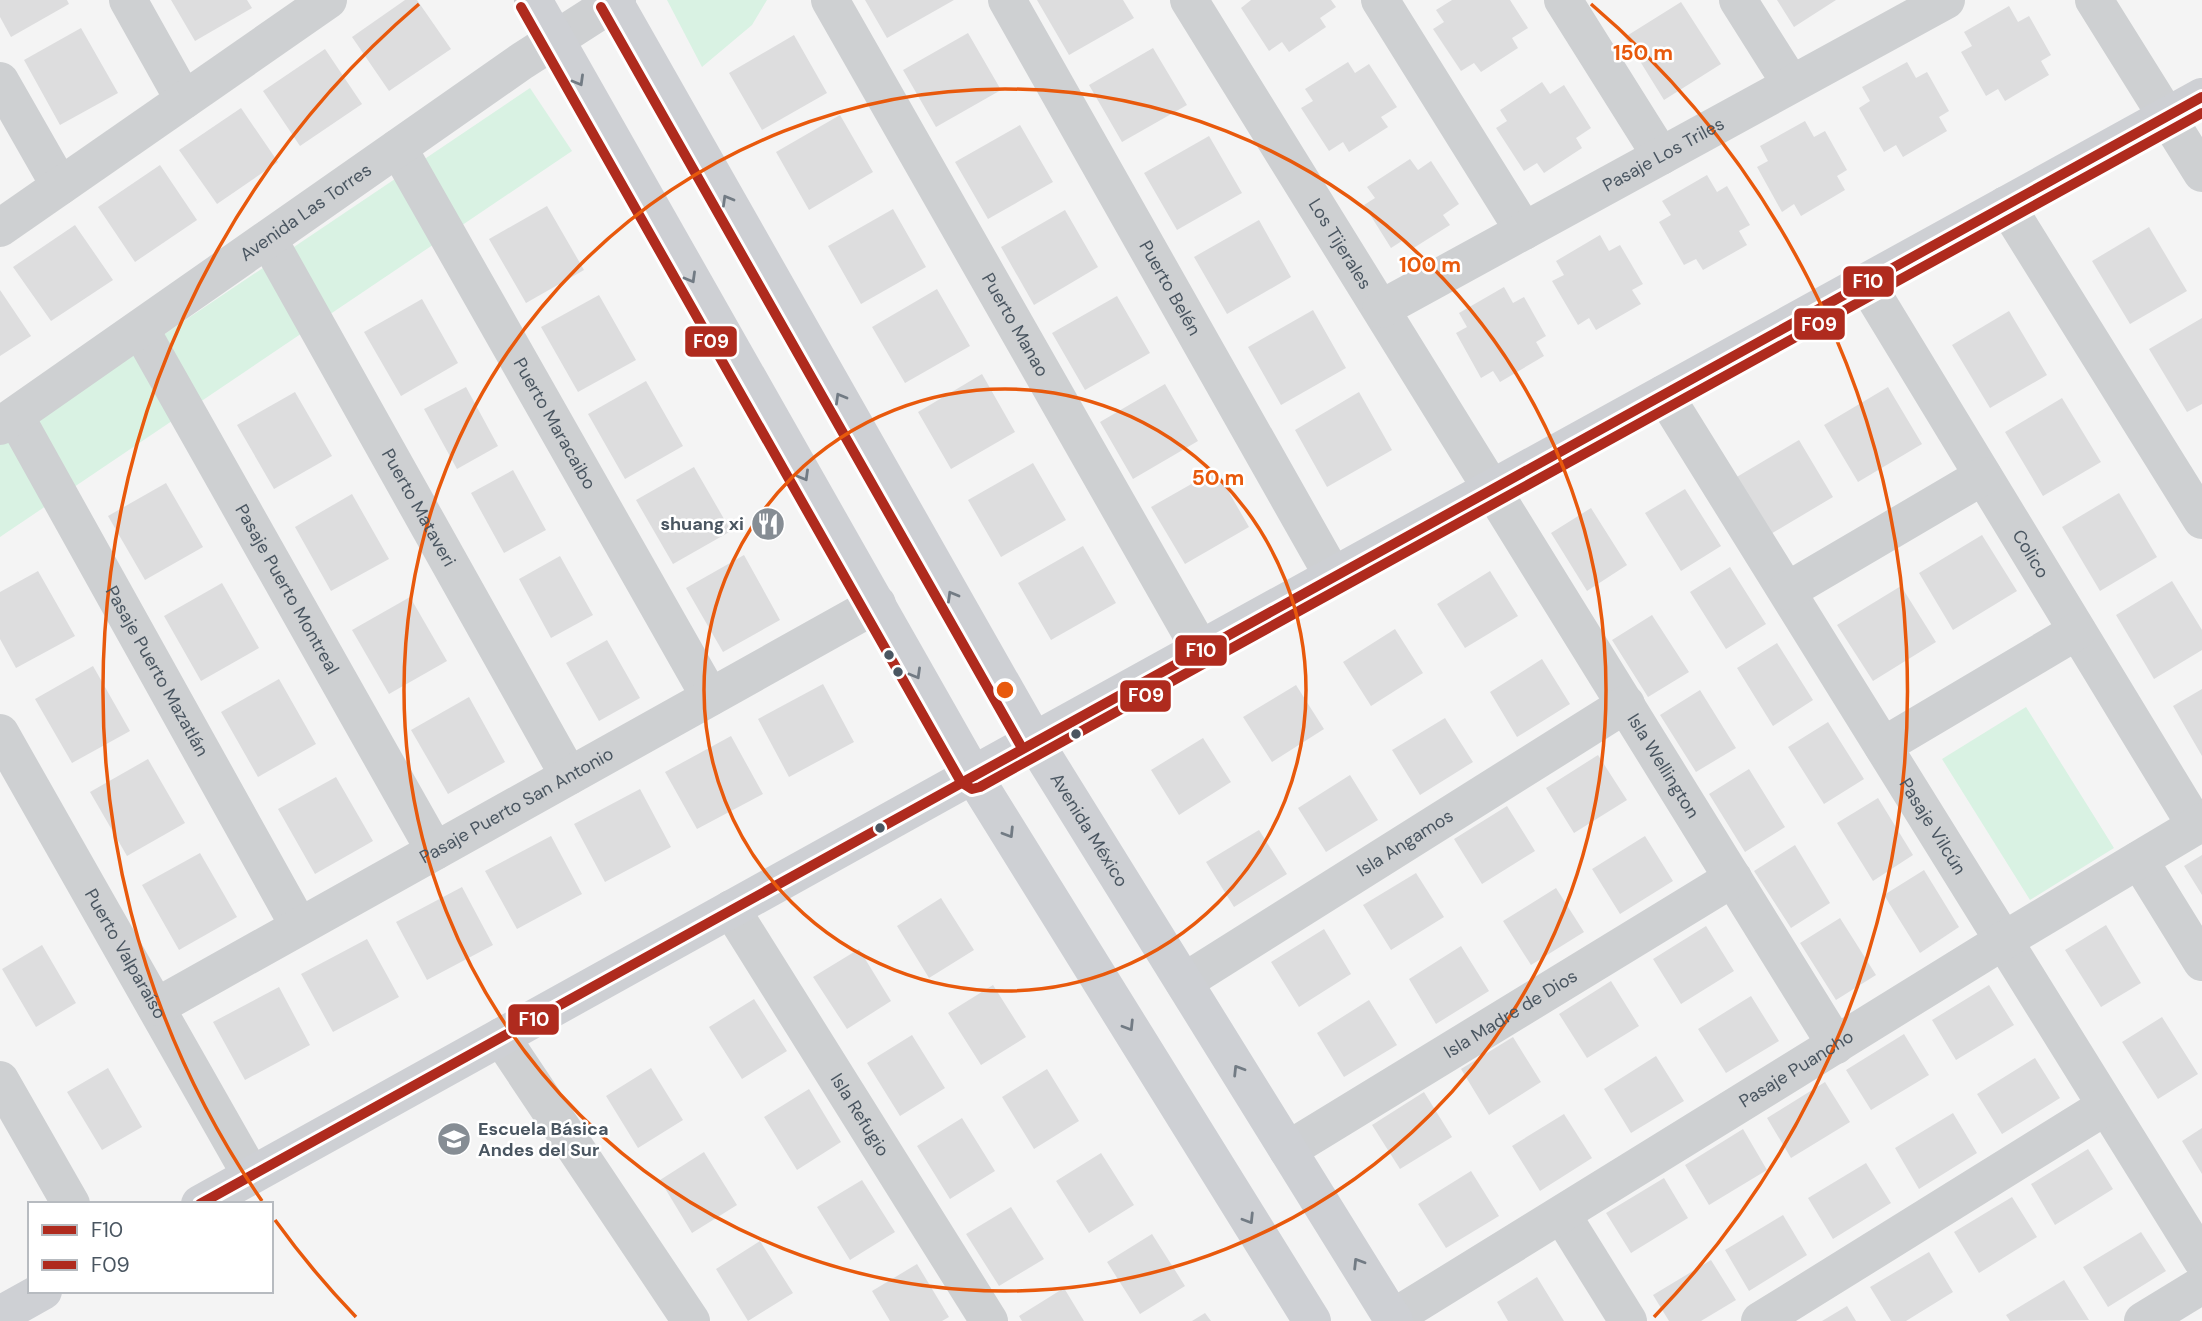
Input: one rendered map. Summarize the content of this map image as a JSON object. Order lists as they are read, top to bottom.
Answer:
{
  "streets": {
    "main road": ["Avenida México"],
    "street": [
      "Pasaje Los Triles",
      "Avenida Las Torres",
      "Los Tijerales",
      "Puerto Belén",
      "Puerto Manao",
      "Puerto Maracaibo",
      "Puerto Mataveri",
      "Colico",
      "Pasaje Puerto Montreal",
      "Pasaje Puerto Mazatlán",
      "Isla Wellington",
      "Pasaje Puerto San Antonio",
      "Pasaje Vilcún",
      "Isla Angamos",
      "Puerto Valparaíso",
      "Isla Madre de Dios",
      "Pasaje Puancho",
      "Isla Refugio"
    ]
  },
  "crossings": [
    ["Pasaje Los Triles", "Los Tijerales"],
    ["Avenida Las Torres", "Puerto Maracaibo"],
    ["Avenida Las Torres", "Puerto Mataveri"],
    ["Avenida Las Torres", "Pasaje Puerto Montreal"],
    ["Avenida Las Torres", "Pasaje Puerto Mazatlán"],
    ["Avenida Las Torres", "Avenida México"],
    ["Los Tijerales", "Isla Wellington"],
    ["Puerto Maracaibo", "Pasaje Puerto San Antonio"],
    ["Puerto Mataveri", "Pasaje Puerto San Antonio"],
    ["Colico", "Pasaje Puancho"],
    ["Pasaje Puerto Montreal", "Pasaje Puerto San Antonio"],
    ["Pasaje Puerto Mazatlán", "Pasaje Puerto San Antonio"],
    ["Isla Wellington", "Isla Angamos"],
    ["Isla Wellington", "Isla Madre de Dios"],
    ["Isla Wellington", "Pasaje Puancho"],
    ["Pasaje Puerto San Antonio", "Puerto Valparaíso"],
    ["Pasaje Vilcún", "Pasaje Puancho"],
    ["Avenida México", "Isla Angamos"],
    ["Avenida México", "Isla Madre de Dios"],
    ["Avenida México", "Pasaje Puancho"]
  ],
  "places": {
    "restaurant": ["shuang xi"],
    "school or university": ["Escuela Básica Andes del Sur"]
  },
  "lines": ["transit line F09", "transit line F10"],
  "legend": ["F10", "F09"],
  "rings": ["150 m", "100 m", "50 m"]
}
